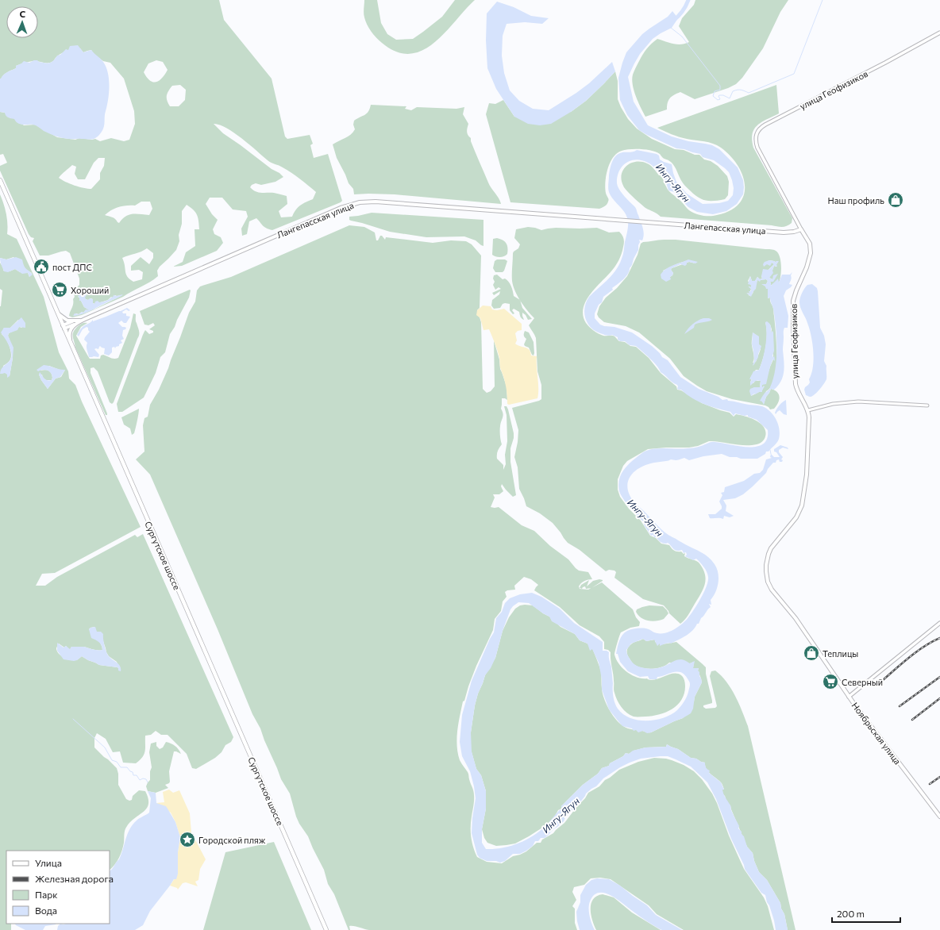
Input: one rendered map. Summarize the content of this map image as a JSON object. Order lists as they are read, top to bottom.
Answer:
{
  "streets": {
    "main road": [
      "улица Геофизиков",
      "Лангепасская улица",
      "Сургутское шоссе",
      "Ноябрьская улица"
    ]
  },
  "crossings": [
    ["улица Геофизиков", "Лангепасская улица"],
    ["улица Геофизиков", "Ноябрьская улица"]
  ],
  "water": ["Ингу-Ягун"],
  "places": {
    "shop": ["Наш профиль", "Теплицы"],
    "public building": ["пост ДПС"],
    "supermarket": ["Хороший", "Северный"],
    "place": ["Городской пляж"]
  },
  "legend": [
    "Улица",
    "Железная дорога",
    "Парк",
    "Вода"
  ],
  "scale_bar": "200 m",
  "north": "top"
}
